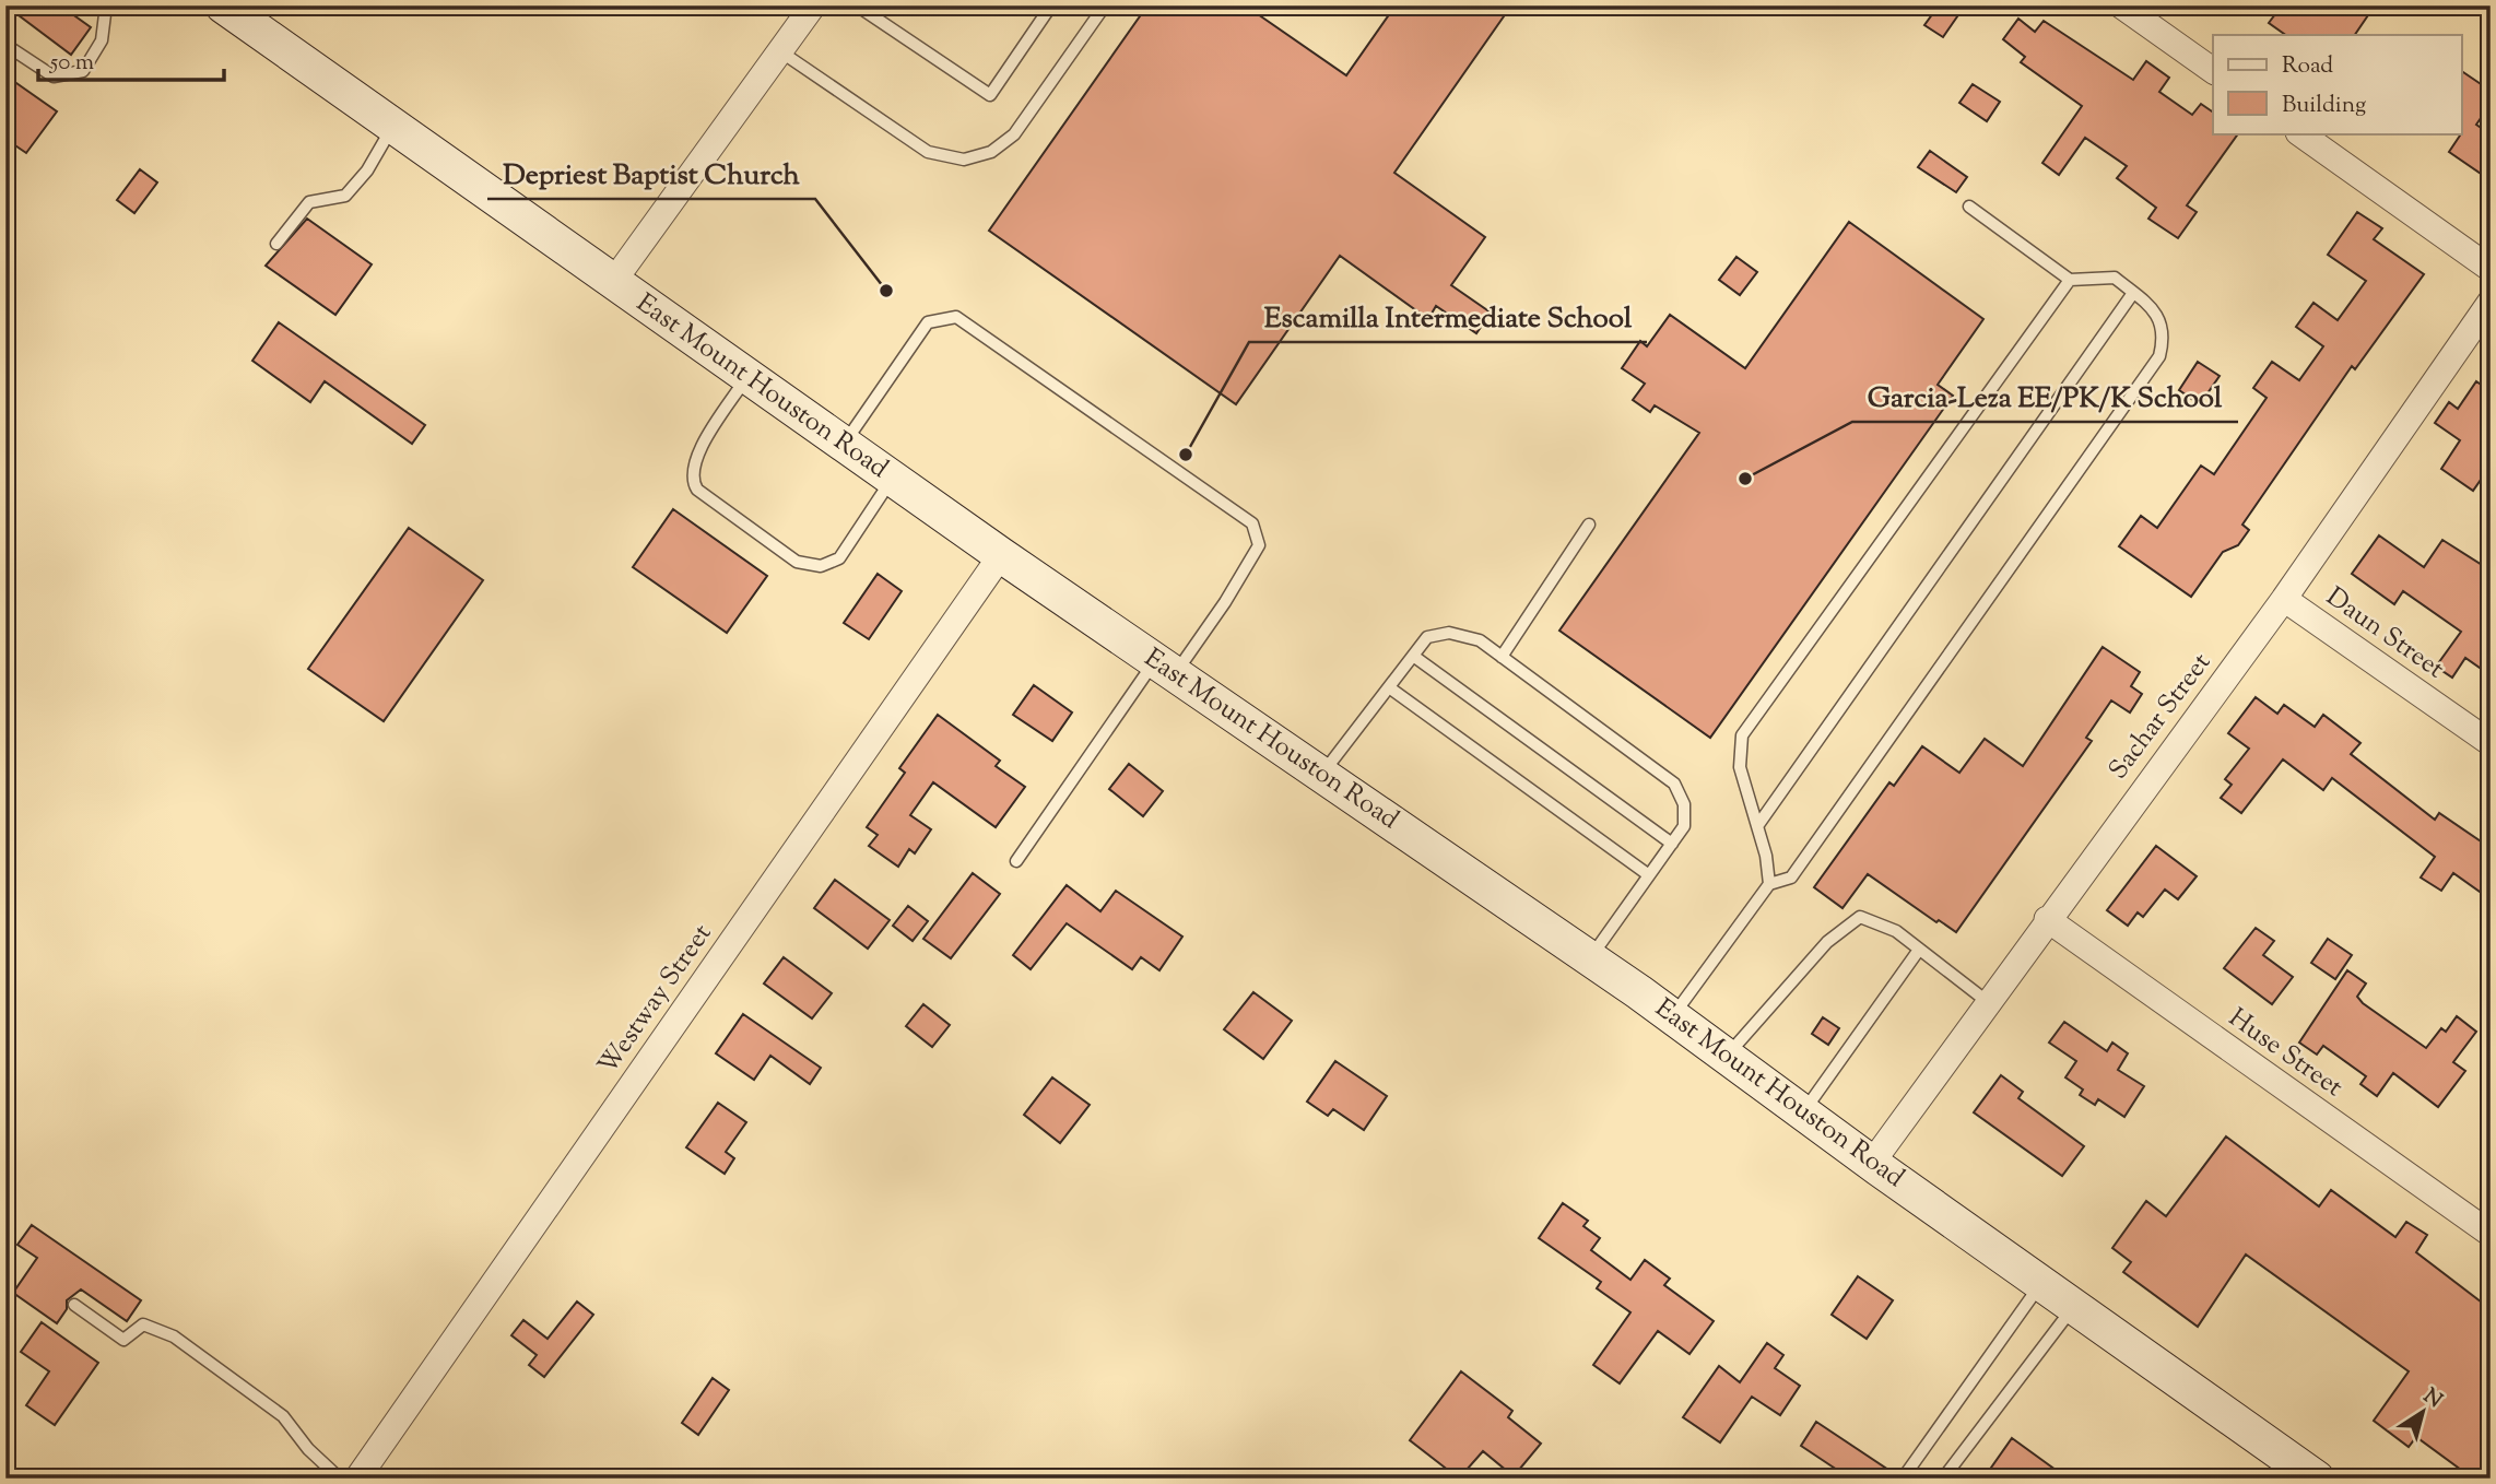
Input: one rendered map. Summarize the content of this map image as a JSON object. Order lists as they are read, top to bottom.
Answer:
{
  "streets": {
    "main road": ["East Mount Houston Road"],
    "street": [
      "Daun Street",
      "Sachar Street",
      "Westway Street",
      "Huse Street"
    ]
  },
  "crossings": [
    ["East Mount Houston Road", "Sachar Street"],
    ["East Mount Houston Road", "Westway Street"],
    ["Daun Street", "Sachar Street"],
    ["Sachar Street", "Huse Street"]
  ],
  "places": ["Depriest Baptist Church", "Escamilla Intermediate School", "Garcia-Leza EE/PK/K School"],
  "legend": ["Road", "Building"],
  "scale_bar": "50 m",
  "north": "top right"
}
